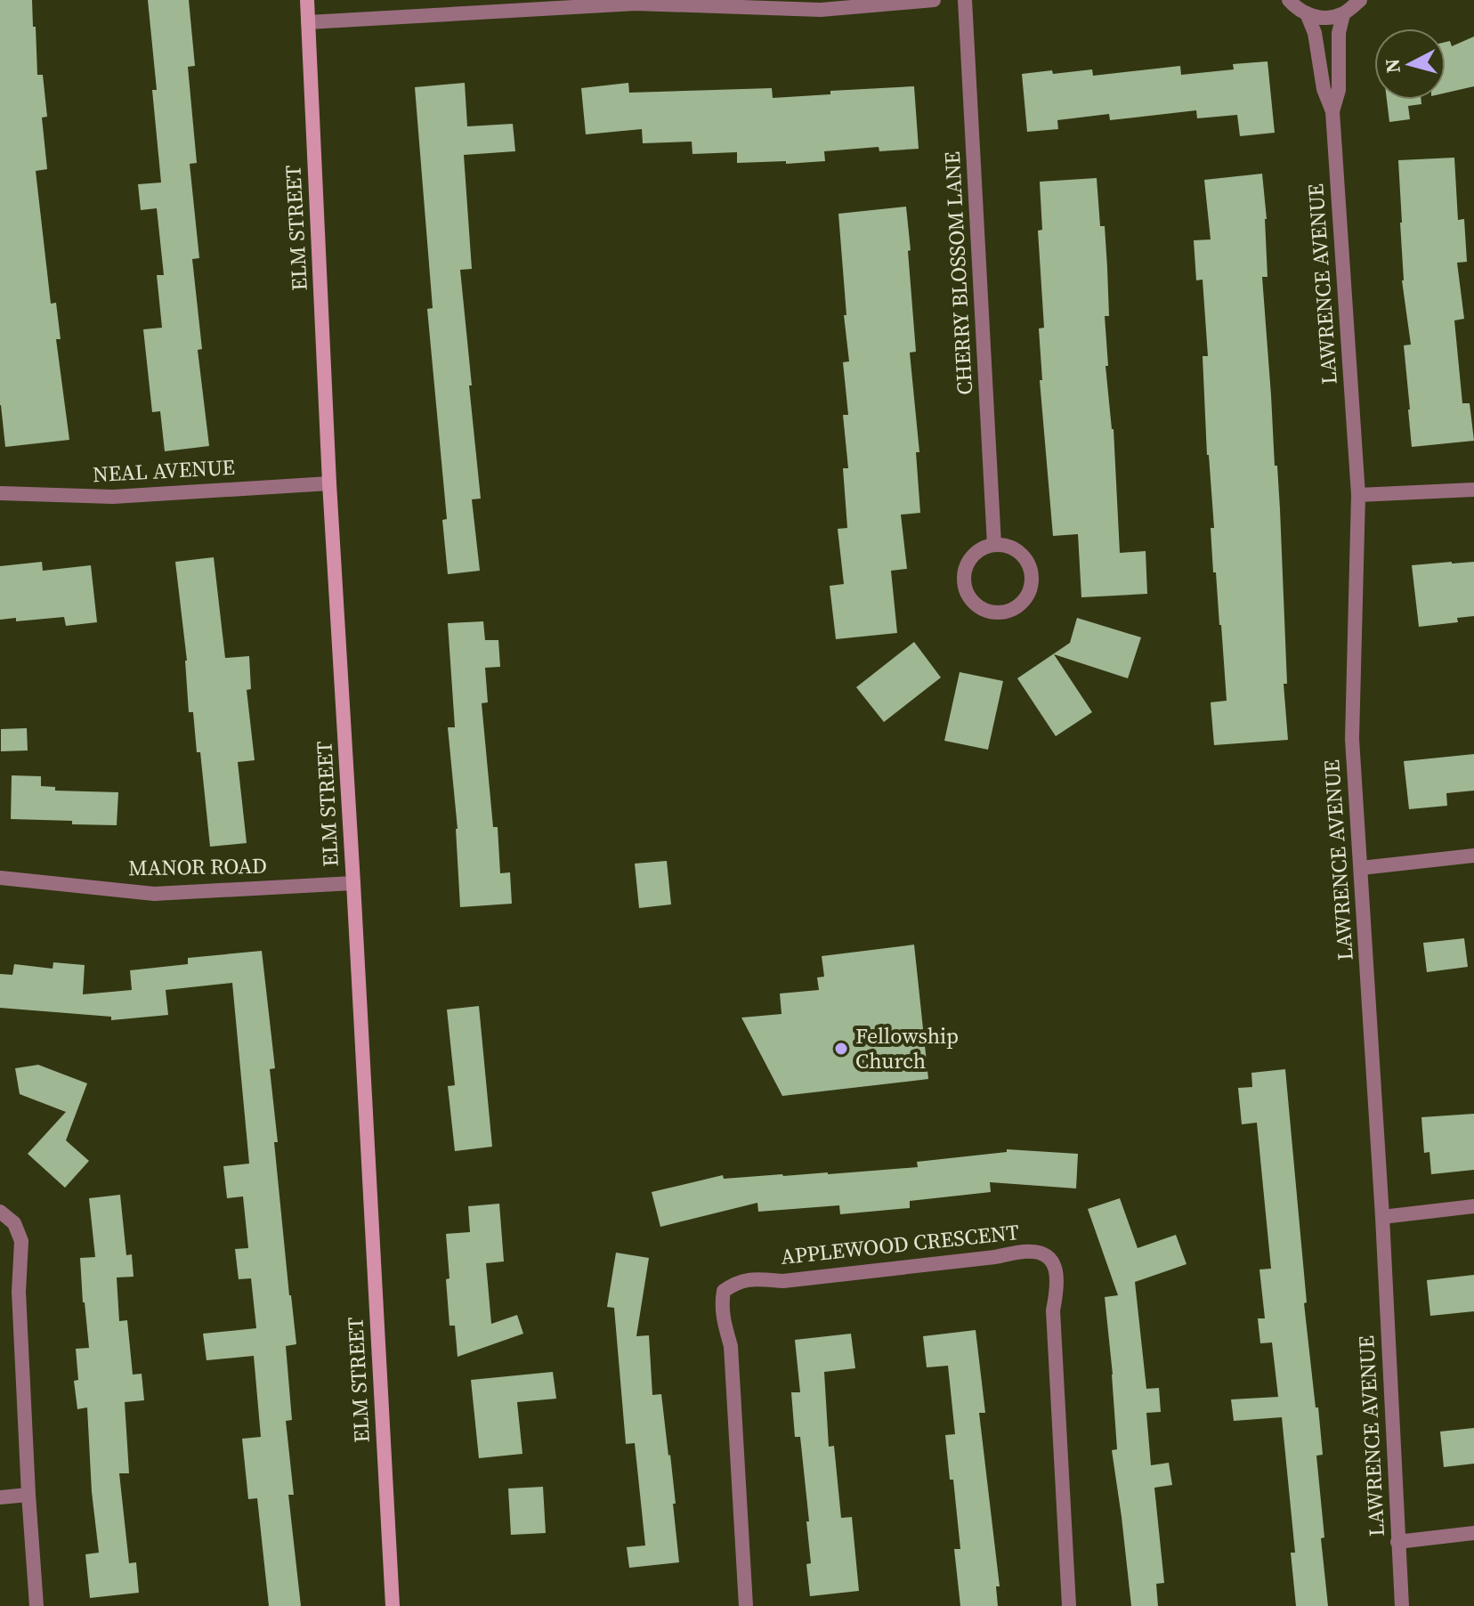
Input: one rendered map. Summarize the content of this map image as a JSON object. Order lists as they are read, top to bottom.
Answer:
{
  "streets": {
    "main road": ["ELM STREET"],
    "street": [
      "CHERRY BLOSSOM LANE",
      "LAWRENCE AVENUE",
      "NEAL AVENUE",
      "MANOR ROAD",
      "APPLEWOOD CRESCENT"
    ]
  },
  "crossings": [
    ["ELM STREET", "NEAL AVENUE"],
    ["ELM STREET", "MANOR ROAD"]
  ],
  "places": ["Fellowship Church"],
  "north": "left"
}
